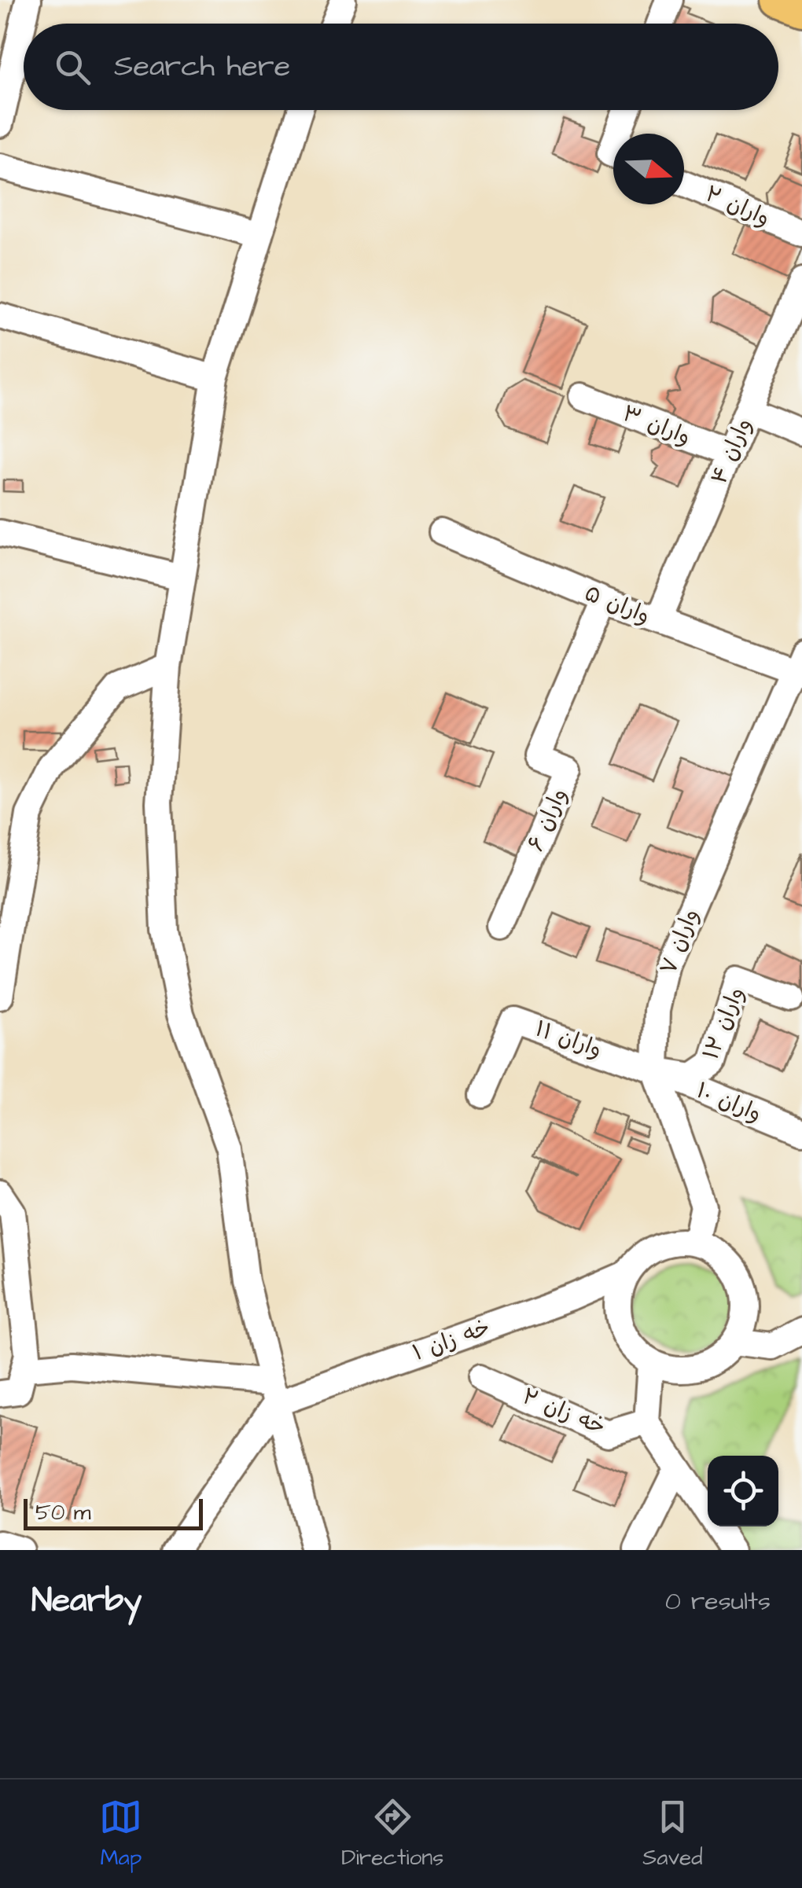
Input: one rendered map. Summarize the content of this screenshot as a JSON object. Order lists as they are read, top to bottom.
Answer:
{
  "streets": {
    "street": [
      "واران ۲",
      "واران ۳",
      "واران ۴",
      "واران ۵",
      "واران ۶",
      "واران ۷",
      "واران ۱۲",
      "واران ۱۱",
      "واران ۱۰",
      "خه زان ۱",
      "خه زان ۲"
    ]
  },
  "crossings": [
    ["واران ۳", "واران ۴"],
    ["واران ۴", "واران ۵"],
    ["واران ۵", "واران ۶"],
    ["واران ۵", "واران ۷"],
    ["واران ۷", "واران ۱۲"],
    ["واران ۷", "واران ۱۱"],
    ["واران ۷", "واران ۱۰"],
    ["واران ۷", "خه زان ۱"],
    ["واران ۱۲", "واران ۱۱"],
    ["واران ۱۲", "واران ۱۰"],
    ["واران ۱۱", "واران ۱۰"]
  ],
  "scale_bar": "50 m",
  "north": "right",
  "page": {
    "search": "Search here",
    "scale": "50 m",
    "heading": ["Nearby", "0 results"],
    "nav": ["Map", "Directions", "Saved"]
  }
}
